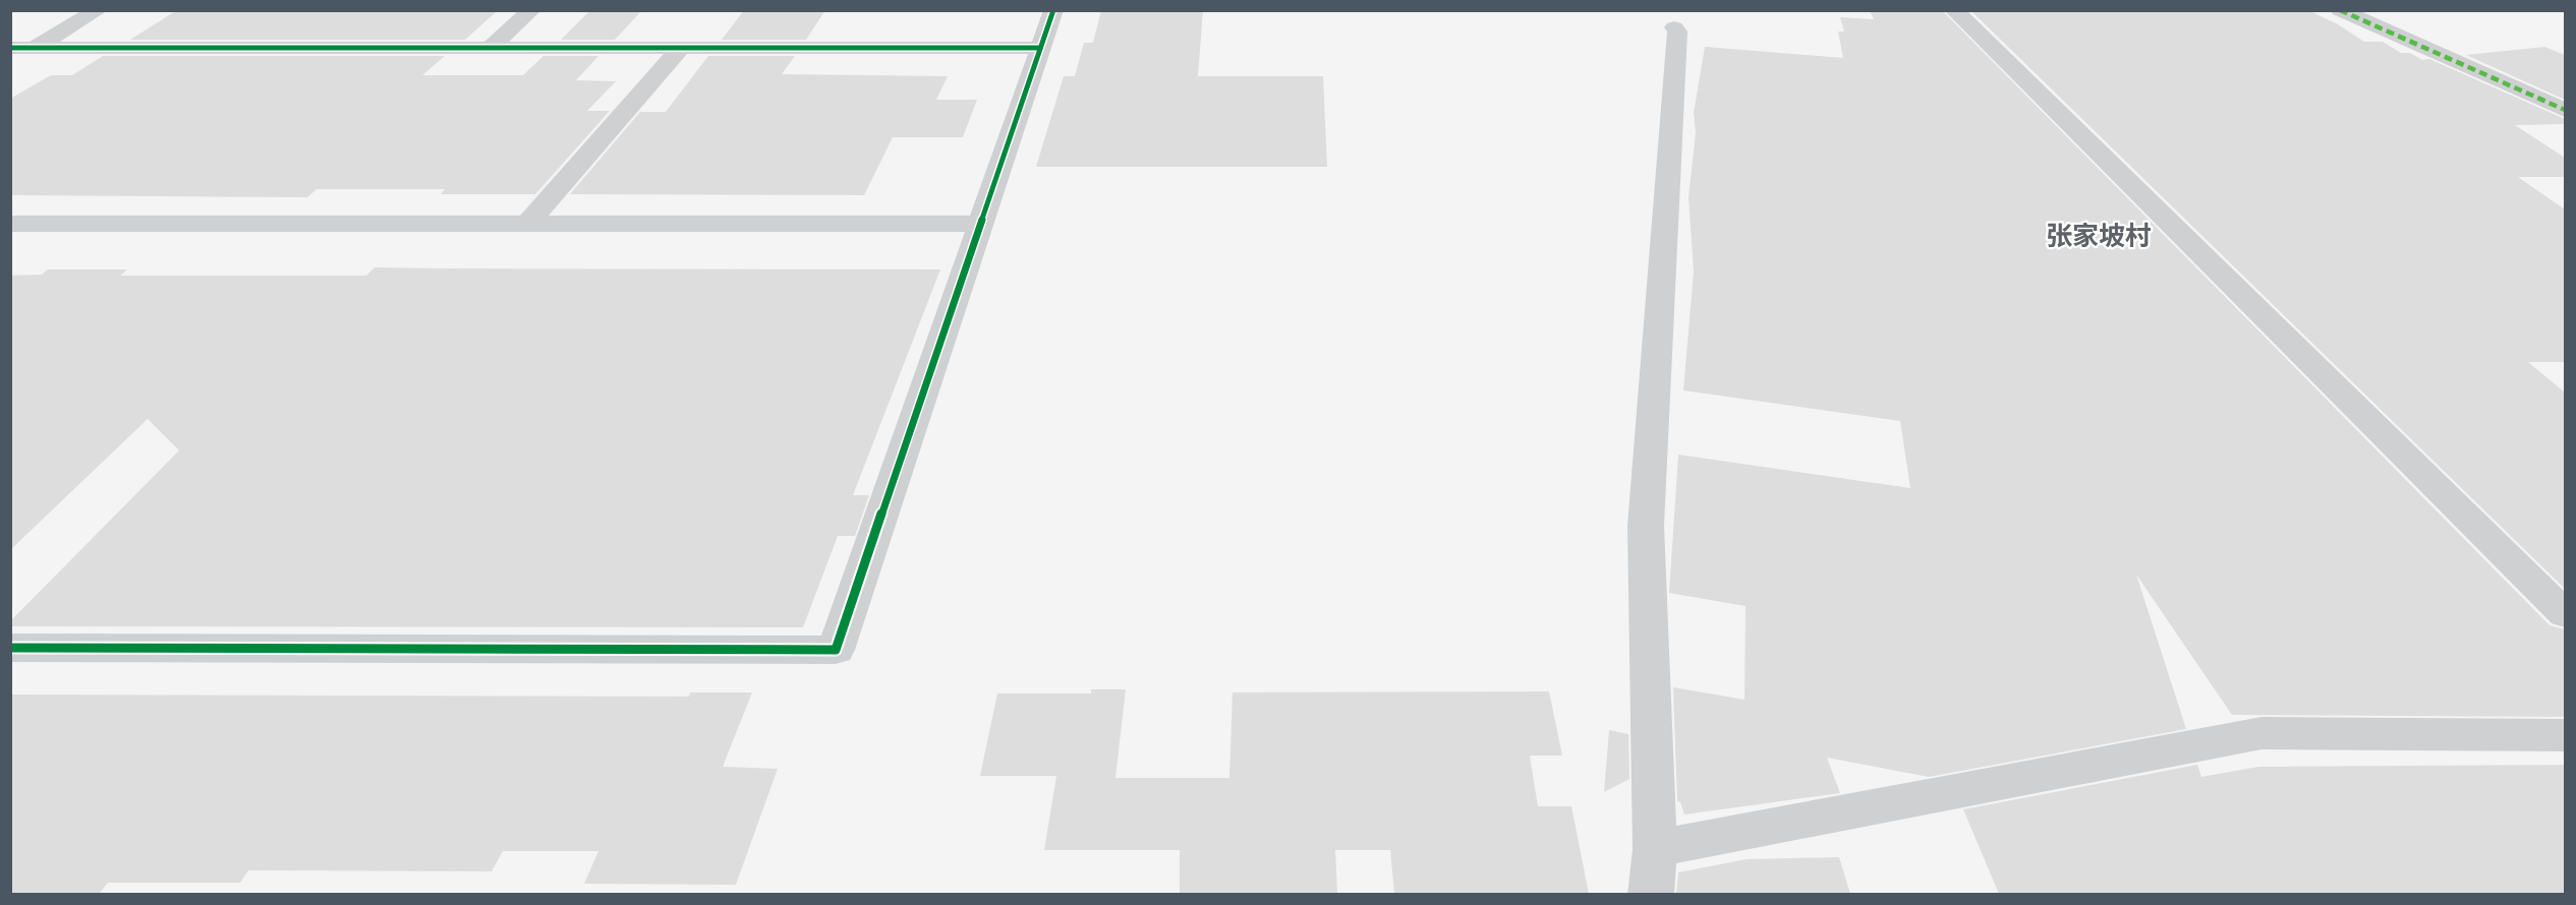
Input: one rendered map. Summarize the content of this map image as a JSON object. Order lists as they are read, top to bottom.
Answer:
{
  "districts": ["张家坡村"]
}
